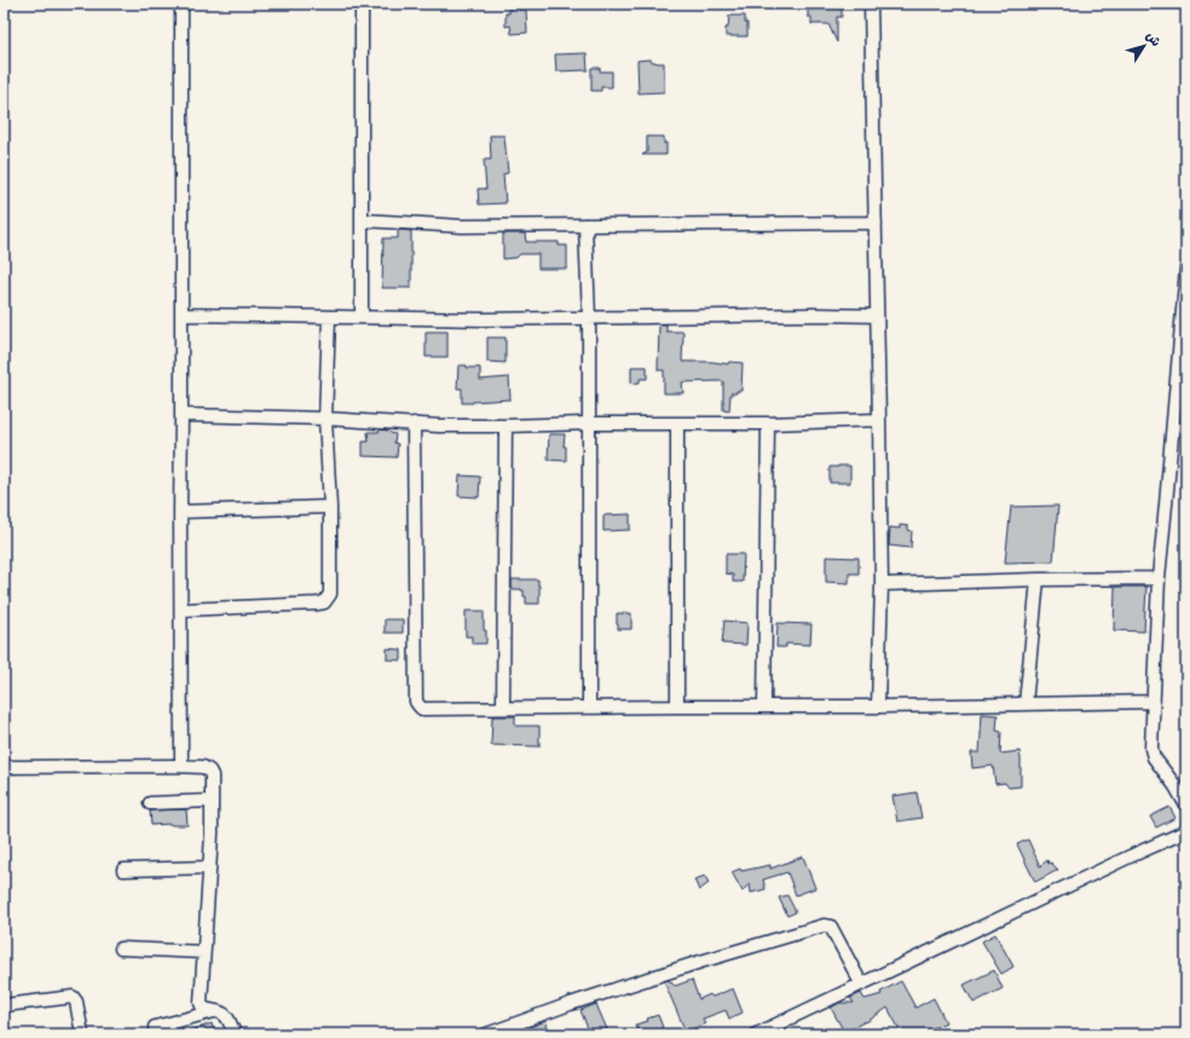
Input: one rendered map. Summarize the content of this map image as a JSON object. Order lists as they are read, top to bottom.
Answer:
{
  "north": "top right"
}
